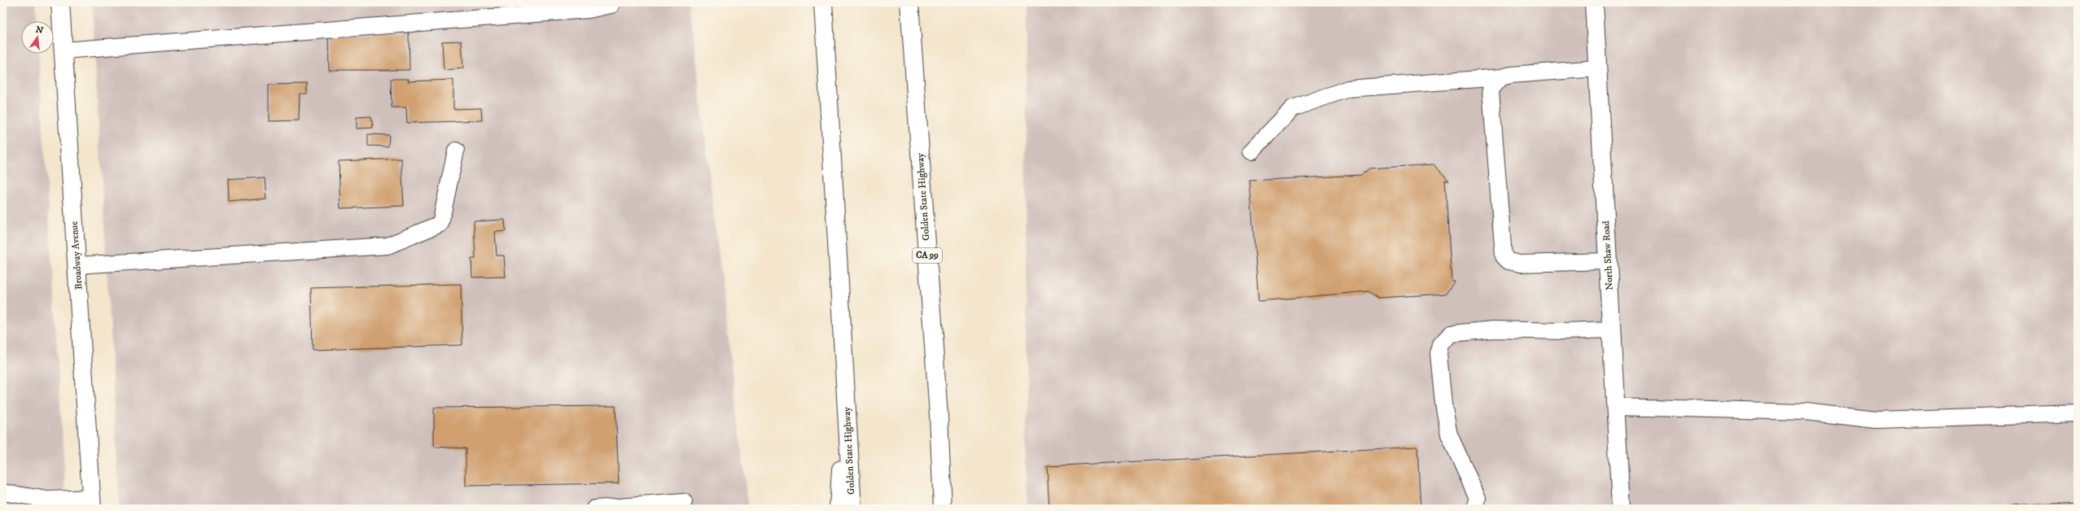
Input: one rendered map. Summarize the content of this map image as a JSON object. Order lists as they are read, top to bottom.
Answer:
{
  "streets": {
    "main road": [
      "Golden State Highway",
      "Broadway Avenue",
      "CA 99",
      "North Shaw Road"
    ]
  },
  "north": "top"
}
